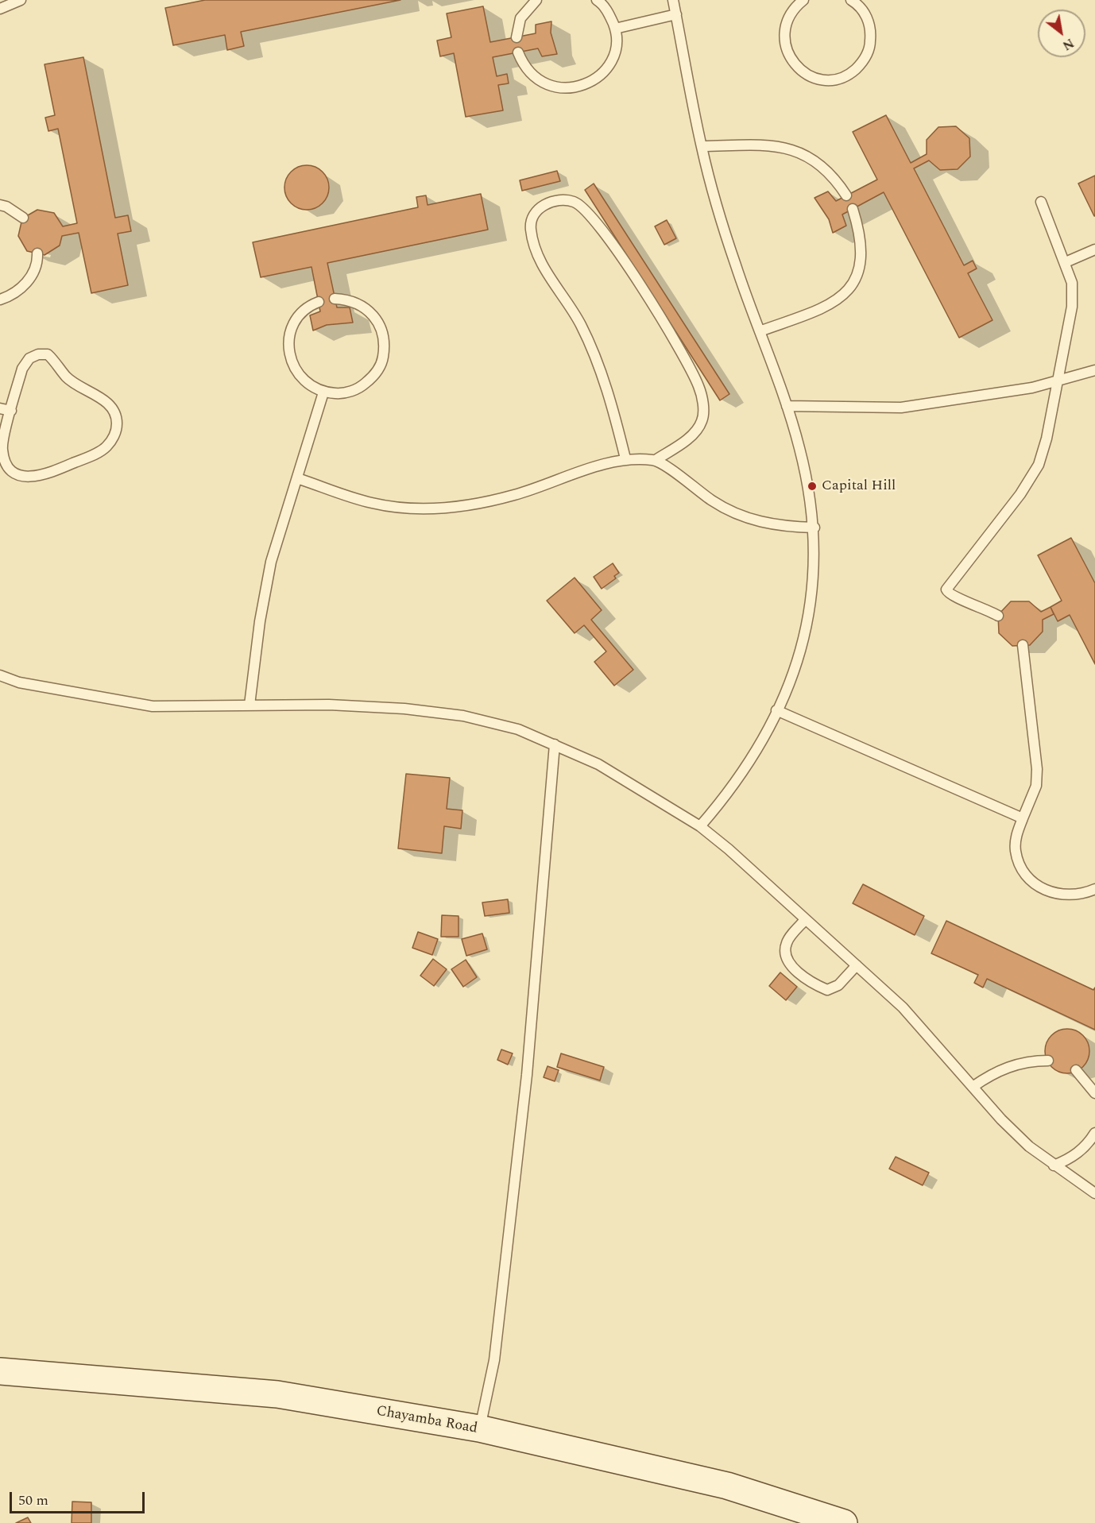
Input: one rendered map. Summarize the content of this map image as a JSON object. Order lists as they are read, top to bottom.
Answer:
{
  "streets": {
    "main road": ["Chayamba Road"]
  },
  "places": ["Capital Hill"],
  "scale_bar": "50 m",
  "north": "bottom right"
}
